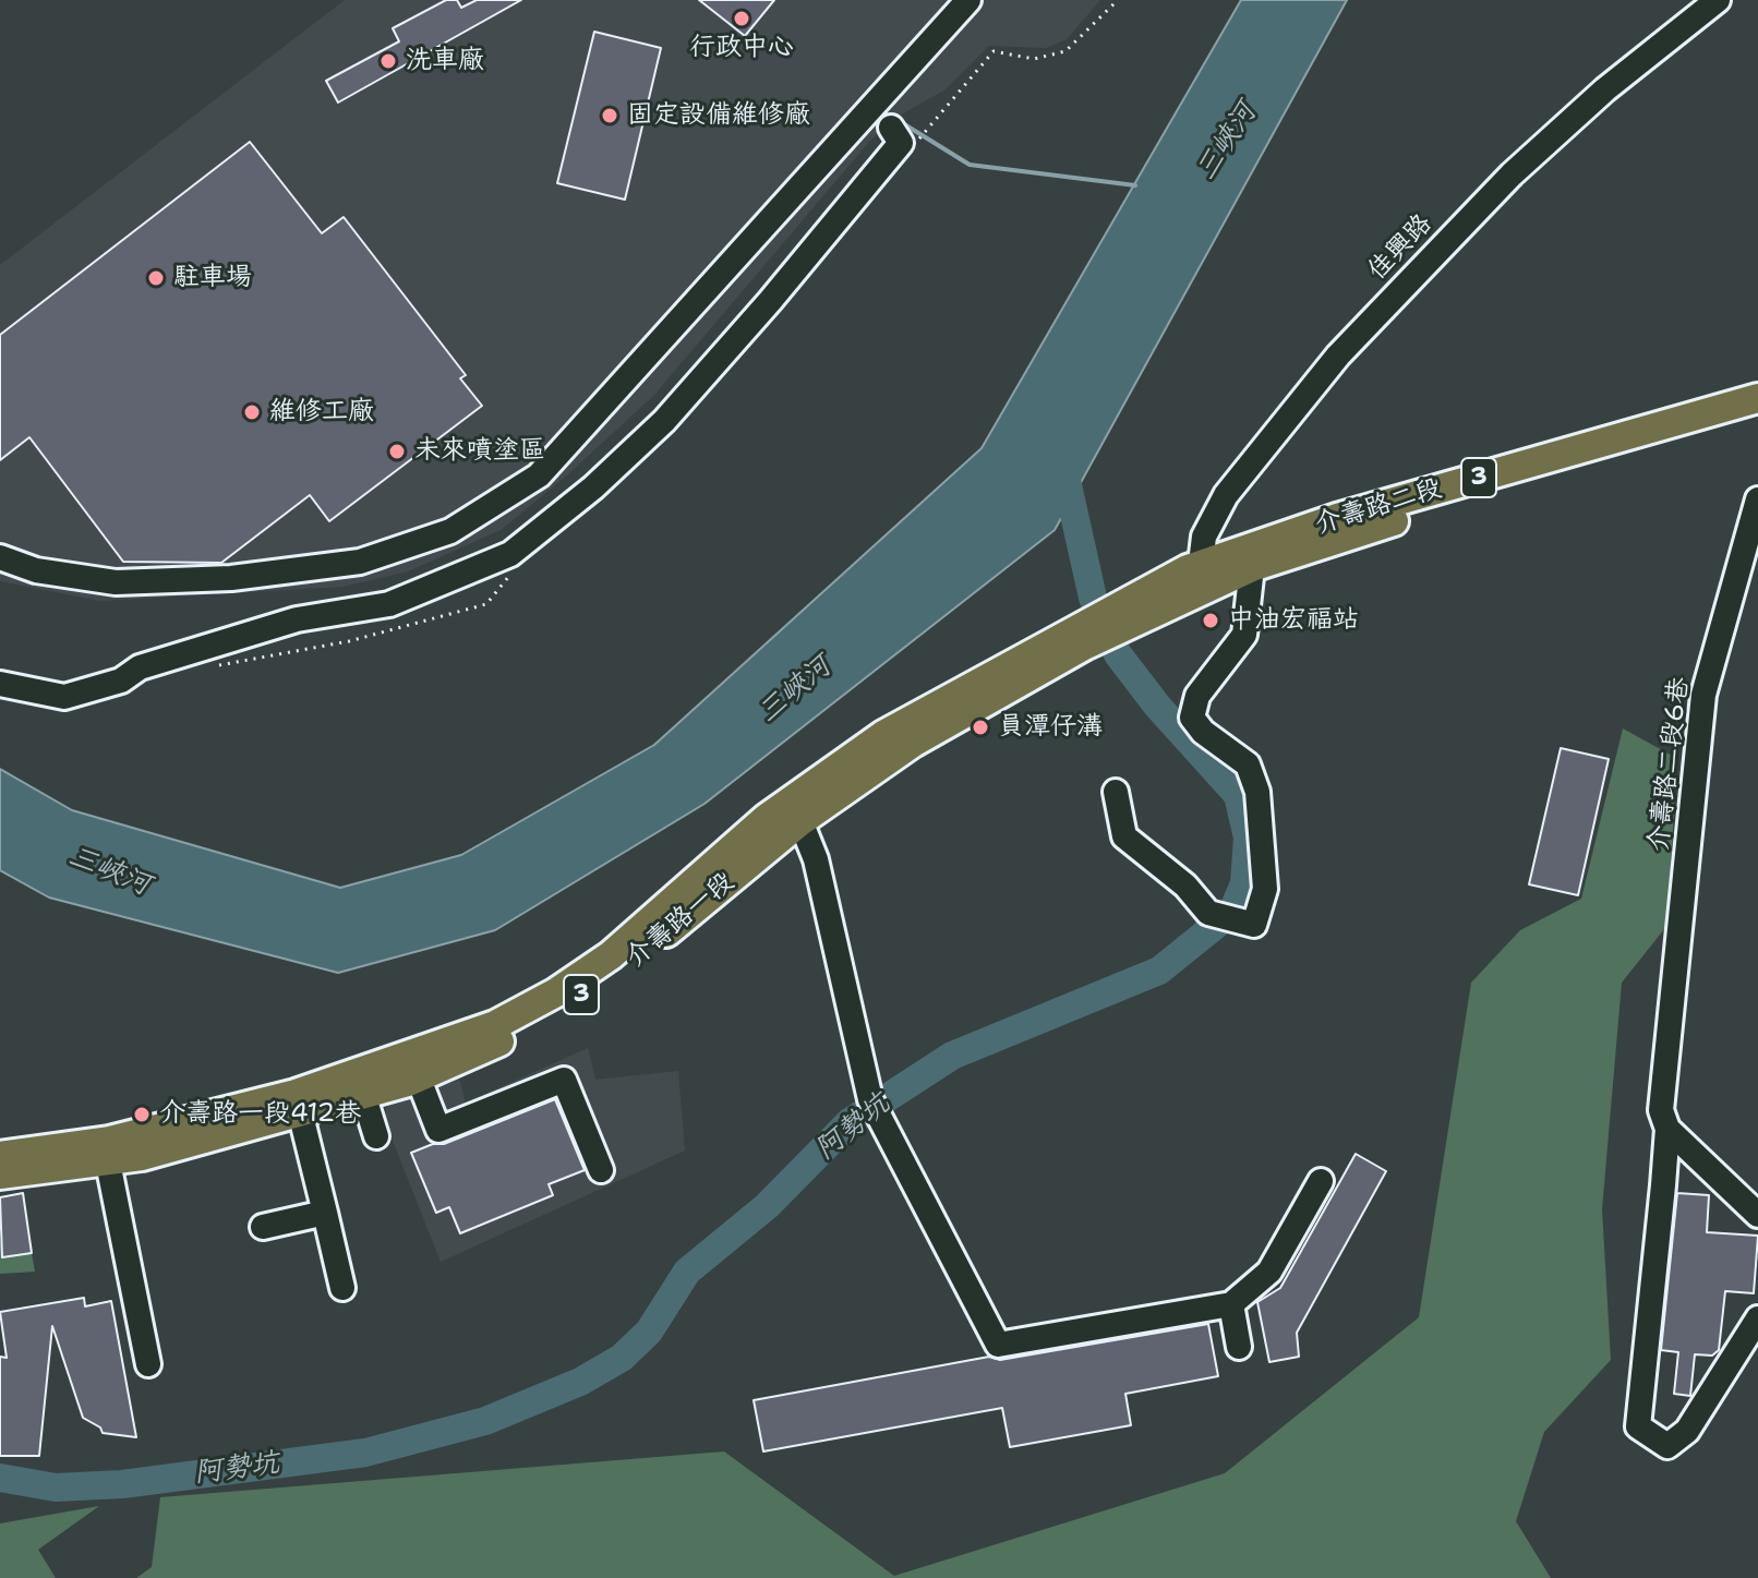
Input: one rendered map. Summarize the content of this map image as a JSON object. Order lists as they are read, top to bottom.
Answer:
{
  "streets": {
    "main road": ["3", "介壽路二段", "介壽路一段"],
    "street": ["佳興路", "介壽路二段6巷"]
  },
  "crossings": [
    ["佳興路", "介壽路二段"],
    ["佳興路", "介壽路一段"],
    ["介壽路二段", "介壽路一段"]
  ],
  "water": ["三峽河", "阿勢坑"],
  "places": [
    "行政中心",
    "洗車廠",
    "固定設備維修廠",
    "駐車場",
    "維修工廠",
    "未來噴塗區",
    "中油宏福站",
    "員潭仔溝",
    "介壽路一段412巷"
  ]
}
